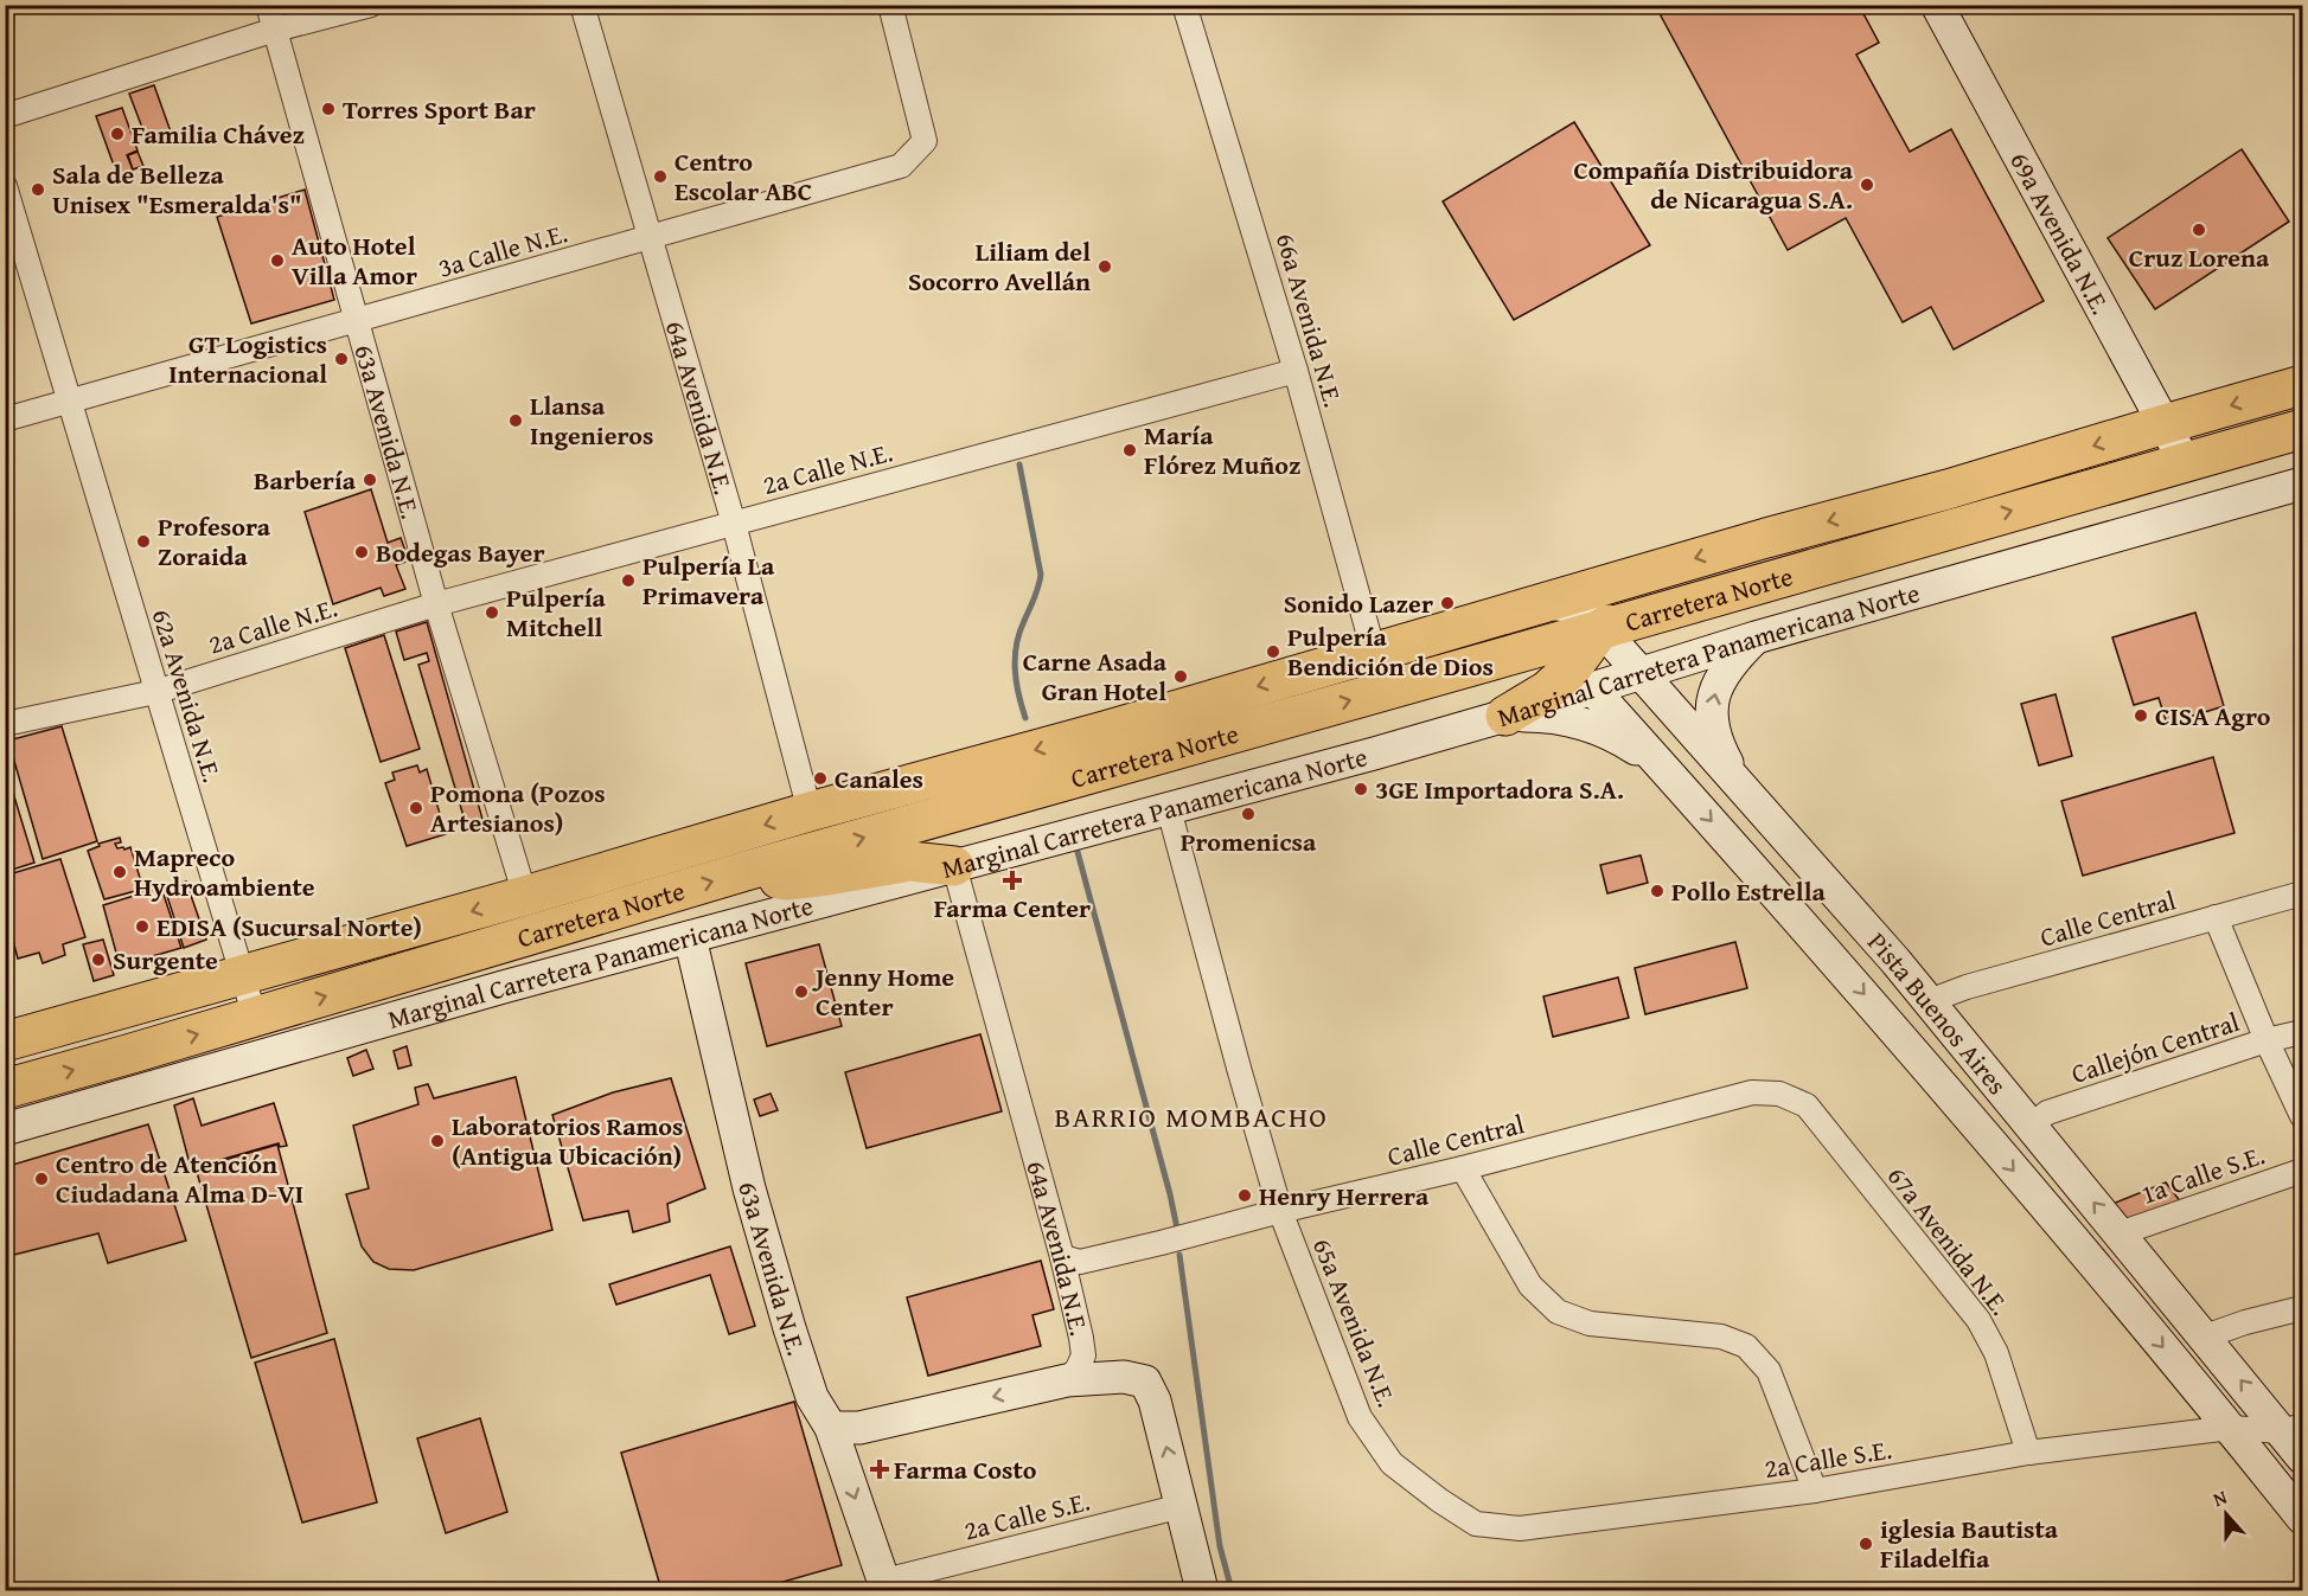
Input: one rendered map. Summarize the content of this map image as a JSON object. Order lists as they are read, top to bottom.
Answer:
{
  "streets": {
    "highway": ["Carretera Norte"],
    "street": [
      "69a Avenida N.E.",
      "3a Calle N.E.",
      "66a Avenida N.E.",
      "64a Avenida N.E.",
      "63a Avenida N.E.",
      "2a Calle N.E.",
      "Marginal Carretera Panamericana Norte",
      "62a Avenida N.E.",
      "Calle Central",
      "Pista Buenos Aires",
      "Callejón Central",
      "1a Calle S.E.",
      "67a Avenida N.E.",
      "65a Avenida N.E.",
      "2a Calle S.E."
    ]
  },
  "crossings": [
    ["69a Avenida N.E.", "Carretera Norte"],
    ["3a Calle N.E.", "64a Avenida N.E."],
    ["3a Calle N.E.", "63a Avenida N.E."],
    ["3a Calle N.E.", "62a Avenida N.E."],
    ["66a Avenida N.E.", "2a Calle N.E."],
    ["66a Avenida N.E.", "Carretera Norte"],
    ["64a Avenida N.E.", "2a Calle N.E."],
    ["64a Avenida N.E.", "Carretera Norte"],
    ["64a Avenida N.E.", "Marginal Carretera Panamericana Norte"],
    ["64a Avenida N.E.", "Calle Central"],
    ["63a Avenida N.E.", "2a Calle N.E."],
    ["63a Avenida N.E.", "Carretera Norte"],
    ["63a Avenida N.E.", "Marginal Carretera Panamericana Norte"],
    ["63a Avenida N.E.", "2a Calle S.E."],
    ["2a Calle N.E.", "62a Avenida N.E."],
    ["Carretera Norte", "62a Avenida N.E."],
    ["Carretera Norte", "Pista Buenos Aires"],
    ["Marginal Carretera Panamericana Norte", "Pista Buenos Aires"],
    ["Marginal Carretera Panamericana Norte", "65a Avenida N.E."],
    ["Calle Central", "Pista Buenos Aires"],
    ["Calle Central", "67a Avenida N.E."],
    ["Calle Central", "65a Avenida N.E."],
    ["Pista Buenos Aires", "Callejón Central"],
    ["Pista Buenos Aires", "1a Calle S.E."],
    ["Pista Buenos Aires", "2a Calle S.E."],
    ["67a Avenida N.E.", "2a Calle S.E."],
    ["65a Avenida N.E.", "2a Calle S.E."]
  ],
  "districts": ["BARRIO MOMBACHO"],
  "places": {
    "other": [
      "Torres Sport Bar",
      "Familia Chávez",
      "Centro Escolar ABC",
      "Compañía Distribuidora de Nicaragua S.A.",
      "Sala de Belleza Unisex \"Esmeralda's\"",
      "Cruz Lorena",
      "Auto Hotel Villa Amor",
      "Liliam del Socorro Avellán",
      "GT Logistics Internacional",
      "Llansa Ingenieros",
      "María Flórez Muñoz",
      "Barbería",
      "Profesora Zoraida",
      "Bodegas Bayer",
      "Pulpería La Primavera",
      "Sonido Lazer",
      "Pulpería Mitchell",
      "Pulpería Bendición de Dios",
      "Carne Asada Gran Hotel",
      "CISA Agro",
      "Canales",
      "3GE Importadora S.A.",
      "Pomona (Pozos Artesianos)",
      "Promenicsa",
      "Mapreco Hydroambiente",
      "Pollo Estrella",
      "EDISA (Sucursal Norte)",
      "Surgente",
      "Jenny Home Center",
      "Laboratorios Ramos (Antigua Ubicación)",
      "Centro de Atención Ciudadana Alma D-VI",
      "Henry Herrera",
      "iglesia Bautista Filadelfia"
    ],
    "health": ["Farma Center", "Farma Costo"]
  },
  "north": "top"
}
